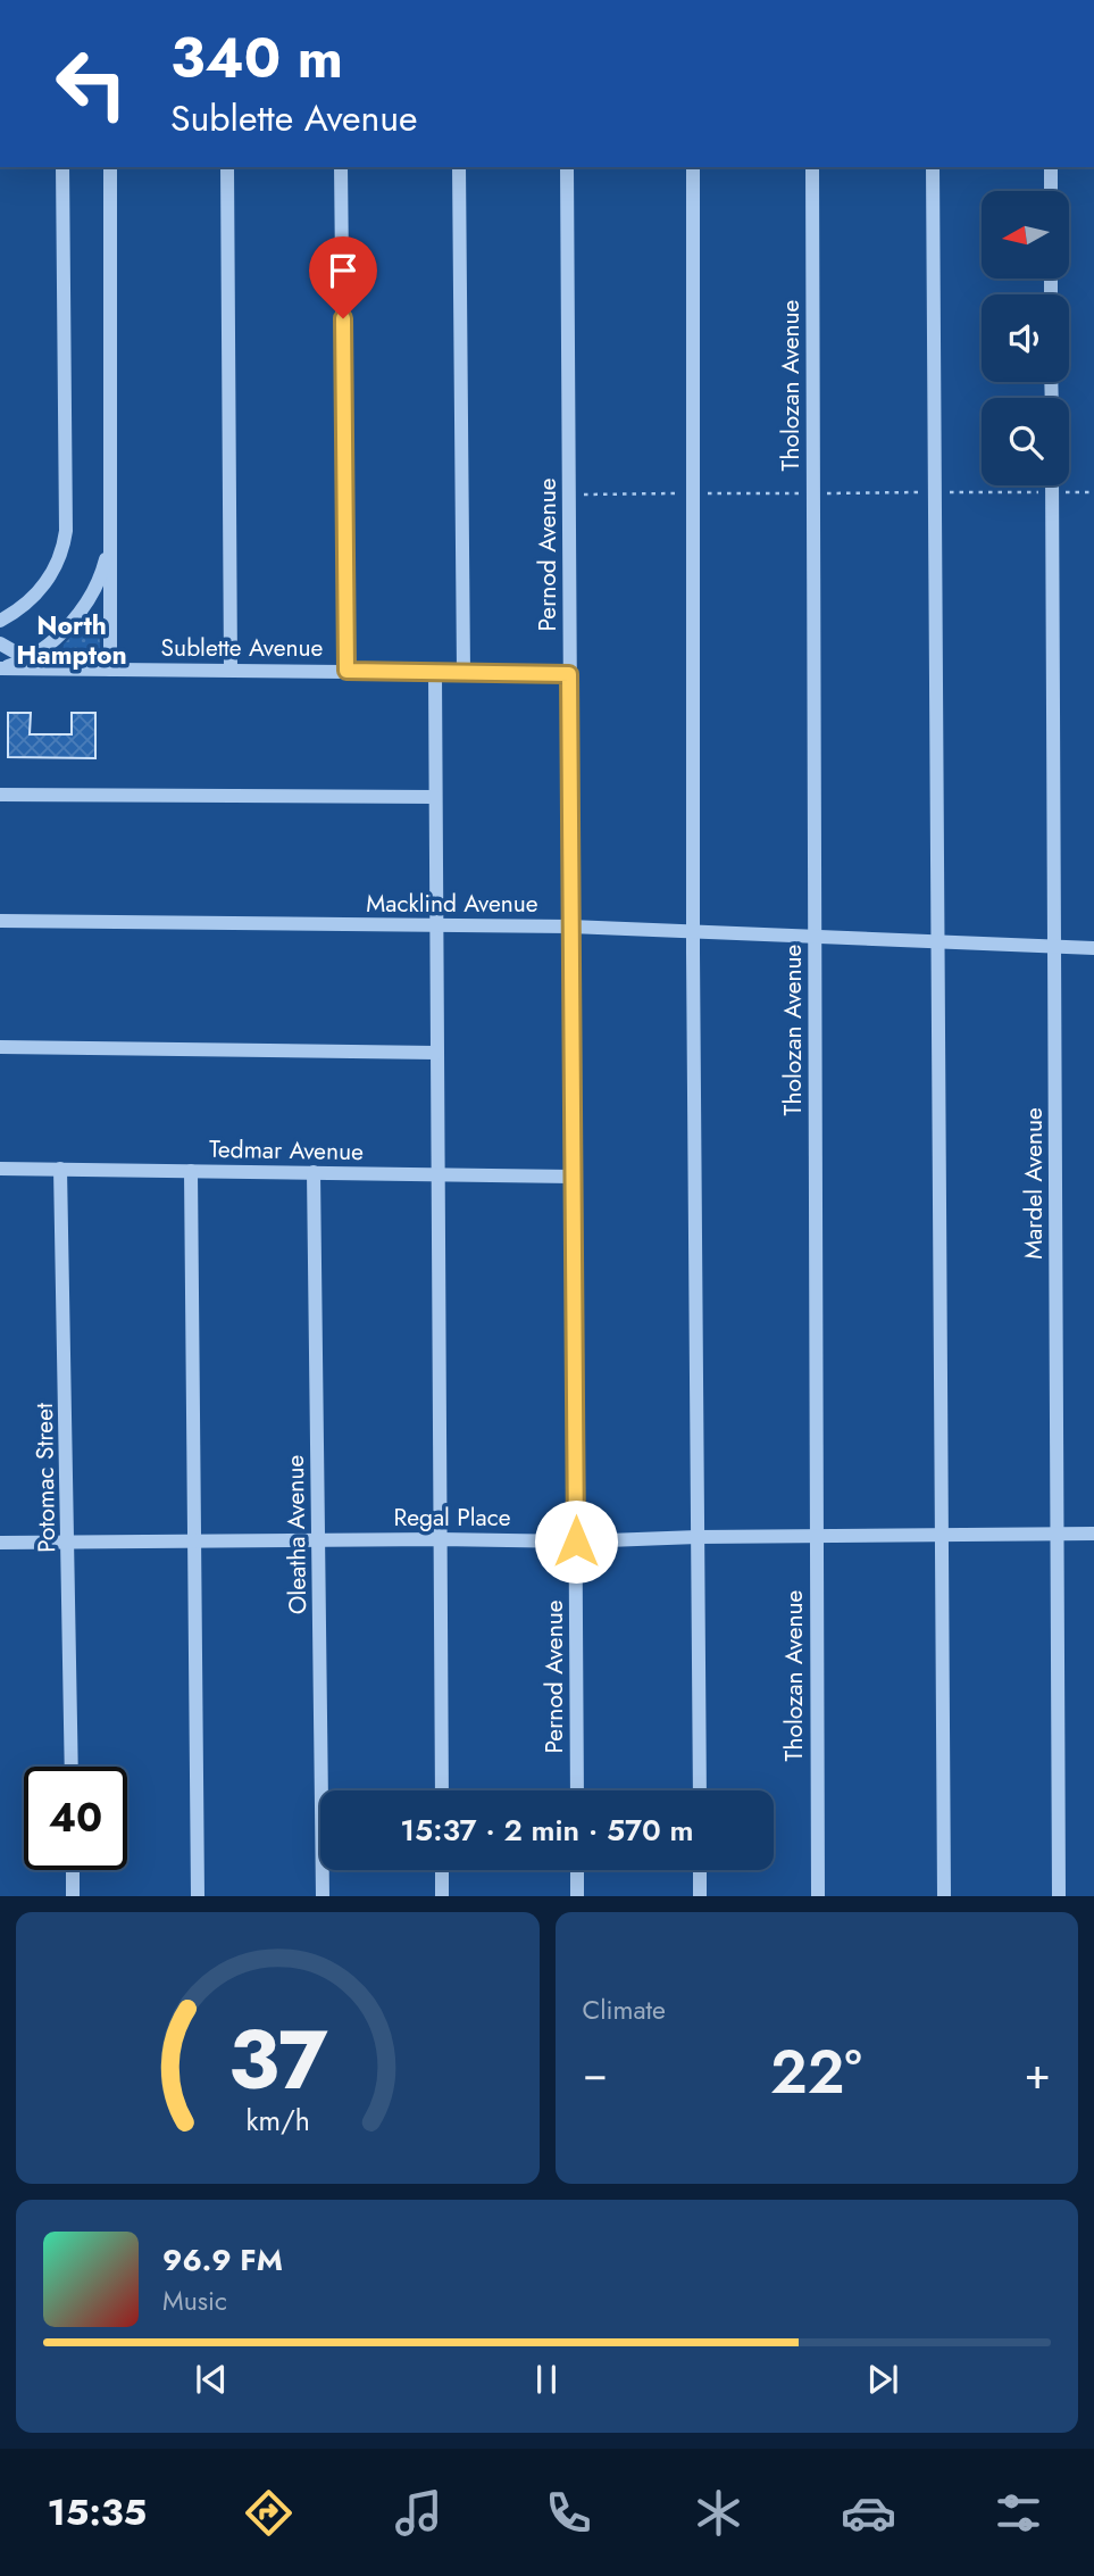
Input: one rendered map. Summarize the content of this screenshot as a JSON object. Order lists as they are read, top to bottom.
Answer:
{
  "streets": {
    "street": [
      "Tholozan Avenue",
      "Pernod Avenue",
      "Sublette Avenue",
      "Macklind Avenue",
      "Tedmar Avenue",
      "Mardel Avenue",
      "Potomac Street",
      "Regal Place",
      "Oleatha Avenue"
    ]
  },
  "crossings": [
    ["Tholozan Avenue", "Macklind Avenue"],
    ["Tholozan Avenue", "Regal Place"],
    ["Pernod Avenue", "Sublette Avenue"],
    ["Pernod Avenue", "Macklind Avenue"],
    ["Pernod Avenue", "Tedmar Avenue"],
    ["Pernod Avenue", "Regal Place"],
    ["Macklind Avenue", "Mardel Avenue"],
    ["Tedmar Avenue", "Potomac Street"],
    ["Tedmar Avenue", "Oleatha Avenue"],
    ["Mardel Avenue", "Regal Place"],
    ["Potomac Street", "Regal Place"],
    ["Regal Place", "Oleatha Avenue"]
  ],
  "districts": ["North Hampton"],
  "north": "left",
  "page": {
    "turn": ["340 m", "Sublette Avenue"],
    "limit": "40",
    "trip": "15:37 · 2 min · 570 m",
    "tile": "Climate",
    "heat": ["−", "22°", "+"],
    "song": ["96.9 FM", "Music"],
    "tabs": "15:35",
    "gauge": ["37", "km/h"]
  }
}
